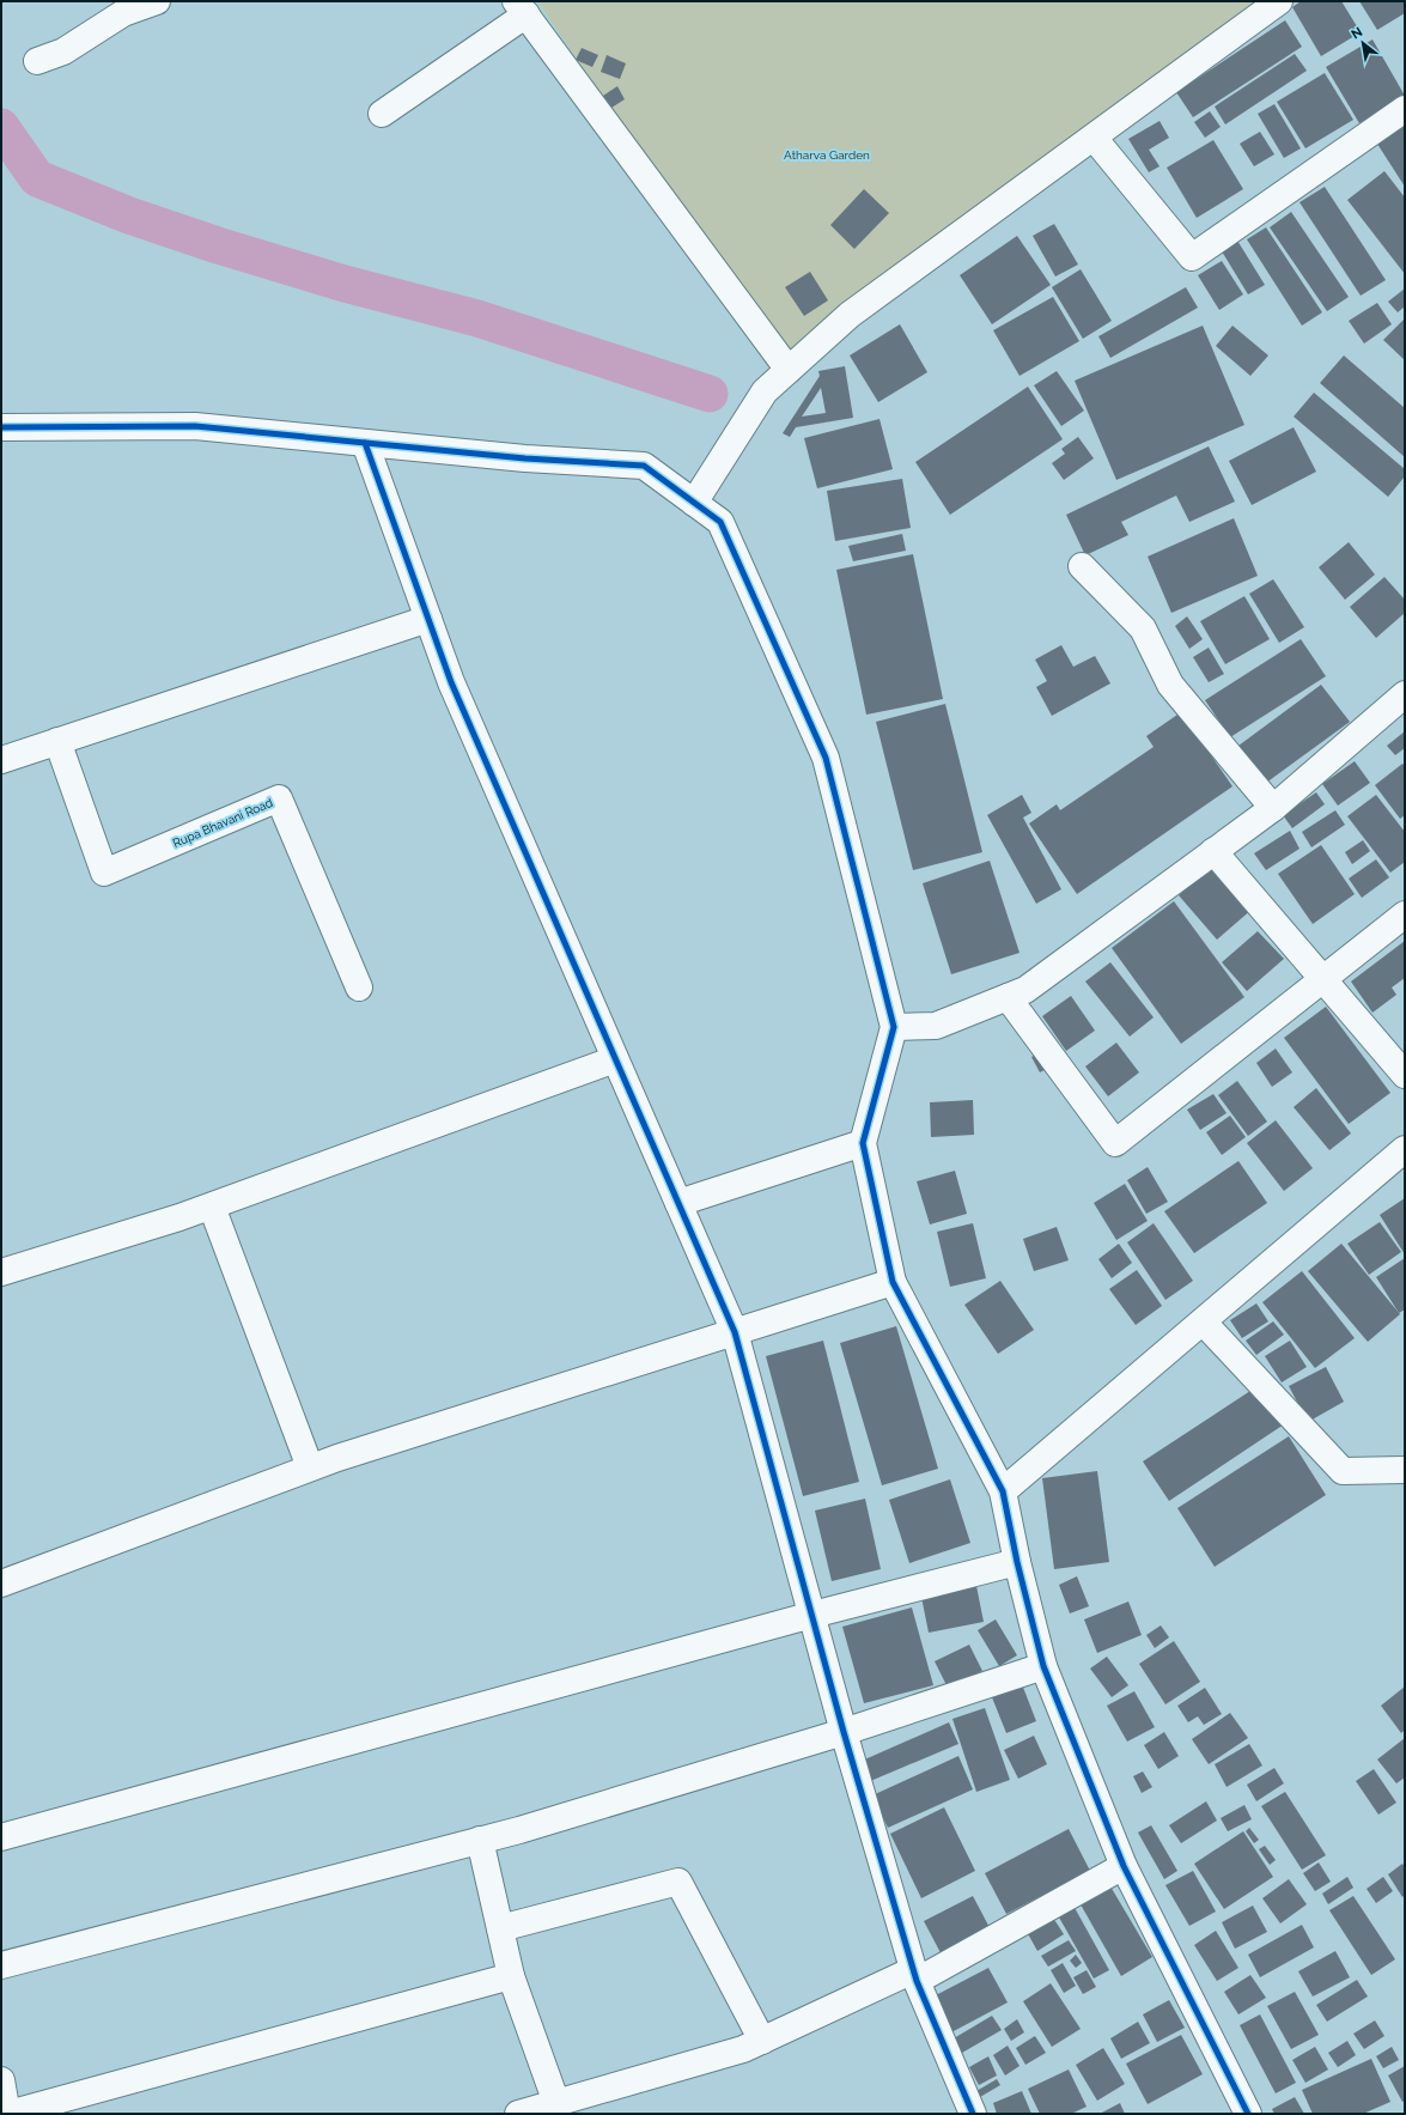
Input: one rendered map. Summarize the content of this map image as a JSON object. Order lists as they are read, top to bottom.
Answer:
{
  "streets": {
    "street": ["Rupa Bhavani Road"]
  },
  "parks": ["Atharva Garden"],
  "north": "top left"
}
